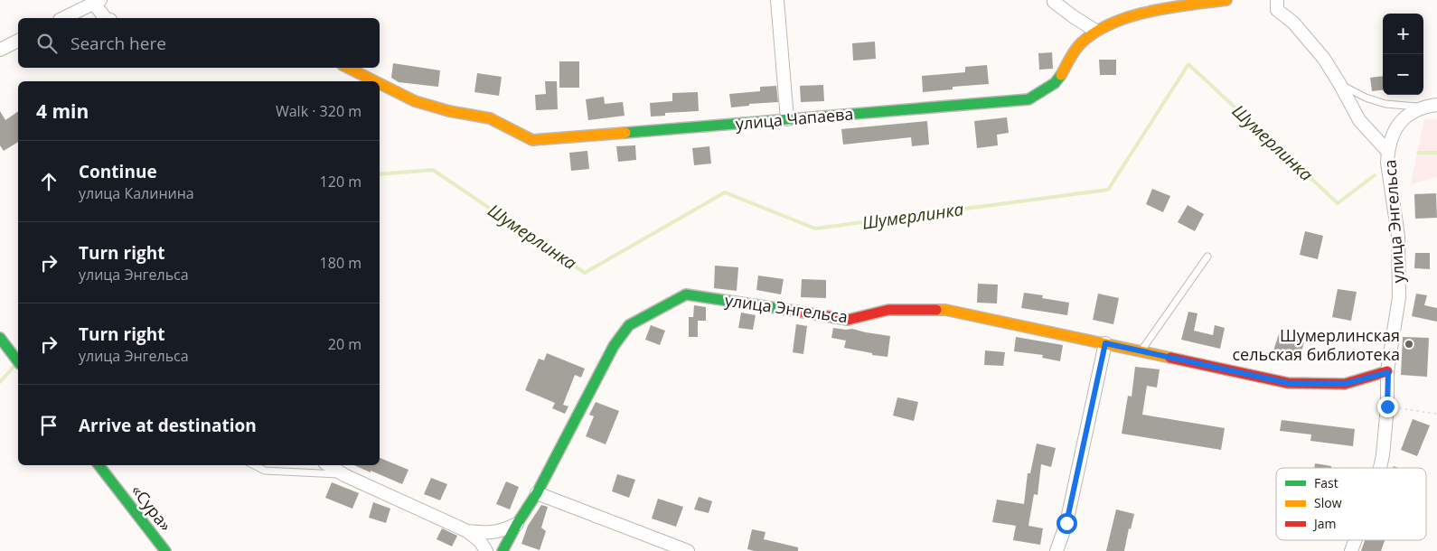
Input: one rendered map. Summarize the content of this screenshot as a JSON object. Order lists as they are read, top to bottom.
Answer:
{
  "streets": {
    "street": ["улица Чапаева", "улица Энгельса", "«Сура»"]
  },
  "water": ["Шумерлинка"],
  "places": ["Шумерлинская сельская библиотека"],
  "legend": ["Fast", "Slow", "Jam"],
  "page": {
    "map_buttons": ["+", "−"],
    "search": "Search here",
    "heading": ["4 min", "Walk · 320 m"],
    "list": [
      ["Continue", "улица Калинина", "120 m"],
      ["Turn right", "улица Энгельса", "180 m"],
      ["Turn right", "улица Энгельса", "20 m"],
      "Arrive at destination"
    ]
  }
}
